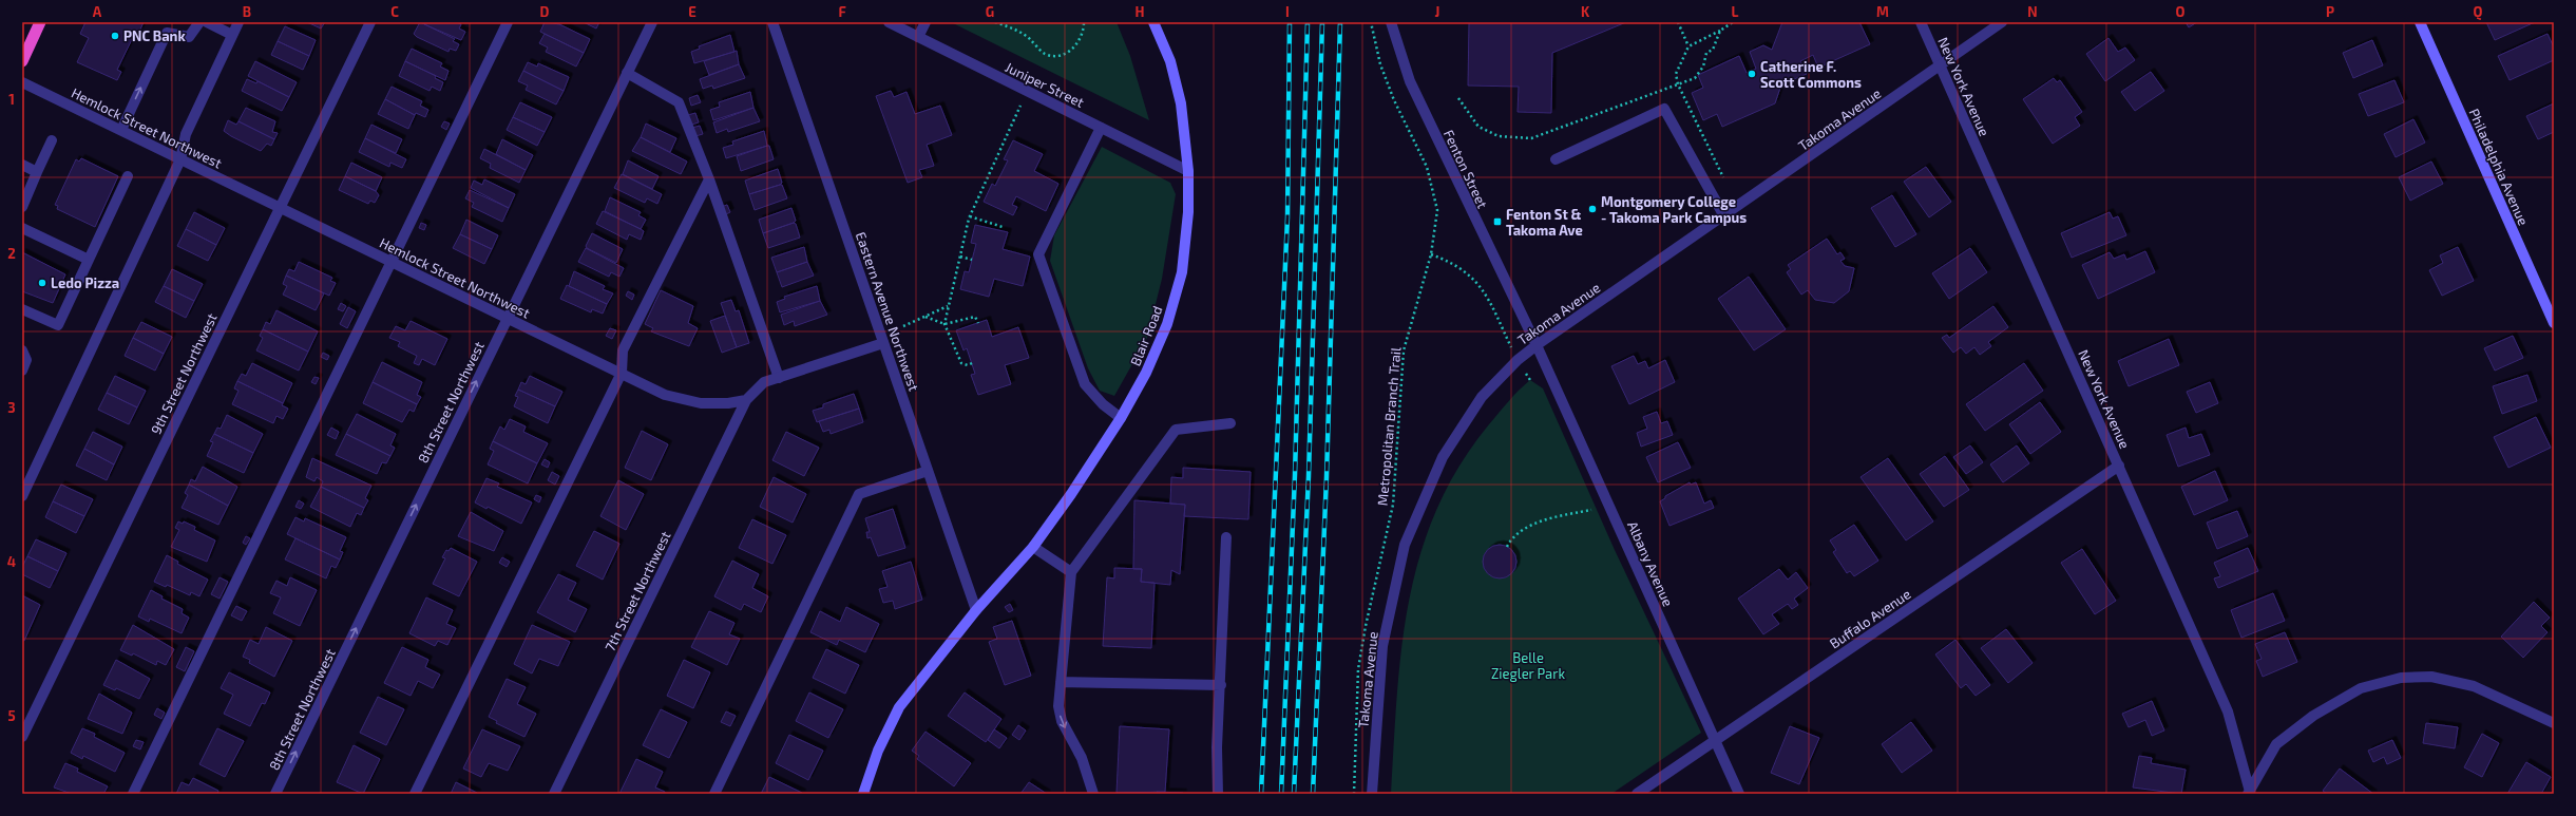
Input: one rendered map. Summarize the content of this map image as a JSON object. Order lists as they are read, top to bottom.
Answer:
{
  "streets": {
    "main road": ["Philadelphia Avenue", "Blair Road"],
    "street": [
      "Juniper Street",
      "New York Avenue",
      "Takoma Avenue",
      "Hemlock Street Northwest",
      "Fenton Street",
      "Eastern Avenue Northwest",
      "9th Street Northwest",
      "8th Street Northwest",
      "Albany Avenue",
      "7th Street Northwest",
      "Buffalo Avenue"
    ],
    "path": ["Metropolitan Branch Trail"]
  },
  "crossings": [
    ["Juniper Street", "Blair Road"],
    ["New York Avenue", "Takoma Avenue"],
    ["New York Avenue", "Buffalo Avenue"],
    ["Takoma Avenue", "Fenton Street"],
    ["Takoma Avenue", "Albany Avenue"],
    ["Hemlock Street Northwest", "9th Street Northwest"],
    ["Hemlock Street Northwest", "8th Street Northwest"],
    ["Hemlock Street Northwest", "7th Street Northwest"],
    ["Fenton Street", "Albany Avenue"],
    ["Eastern Avenue Northwest", "Blair Road"],
    ["Albany Avenue", "Buffalo Avenue"]
  ],
  "one_way": ["8th Street Northwest"],
  "parks": ["Belle Ziegler Park"],
  "places": {
    "other": [
      "PNC Bank",
      "Catherine F. Scott Commons",
      "Montgomery College - Takoma Park Campus",
      "Ledo Pizza"
    ],
    "transit": ["Fenton St & Takoma Ave"]
  },
  "grid": {
    "columns": [
      "A",
      "B",
      "C",
      "D",
      "E",
      "F",
      "G",
      "H",
      "I",
      "J",
      "K",
      "L",
      "M",
      "N",
      "O",
      "P",
      "Q"
    ],
    "rows": [
      "1",
      "2",
      "3",
      "4",
      "5"
    ]
  }
}
